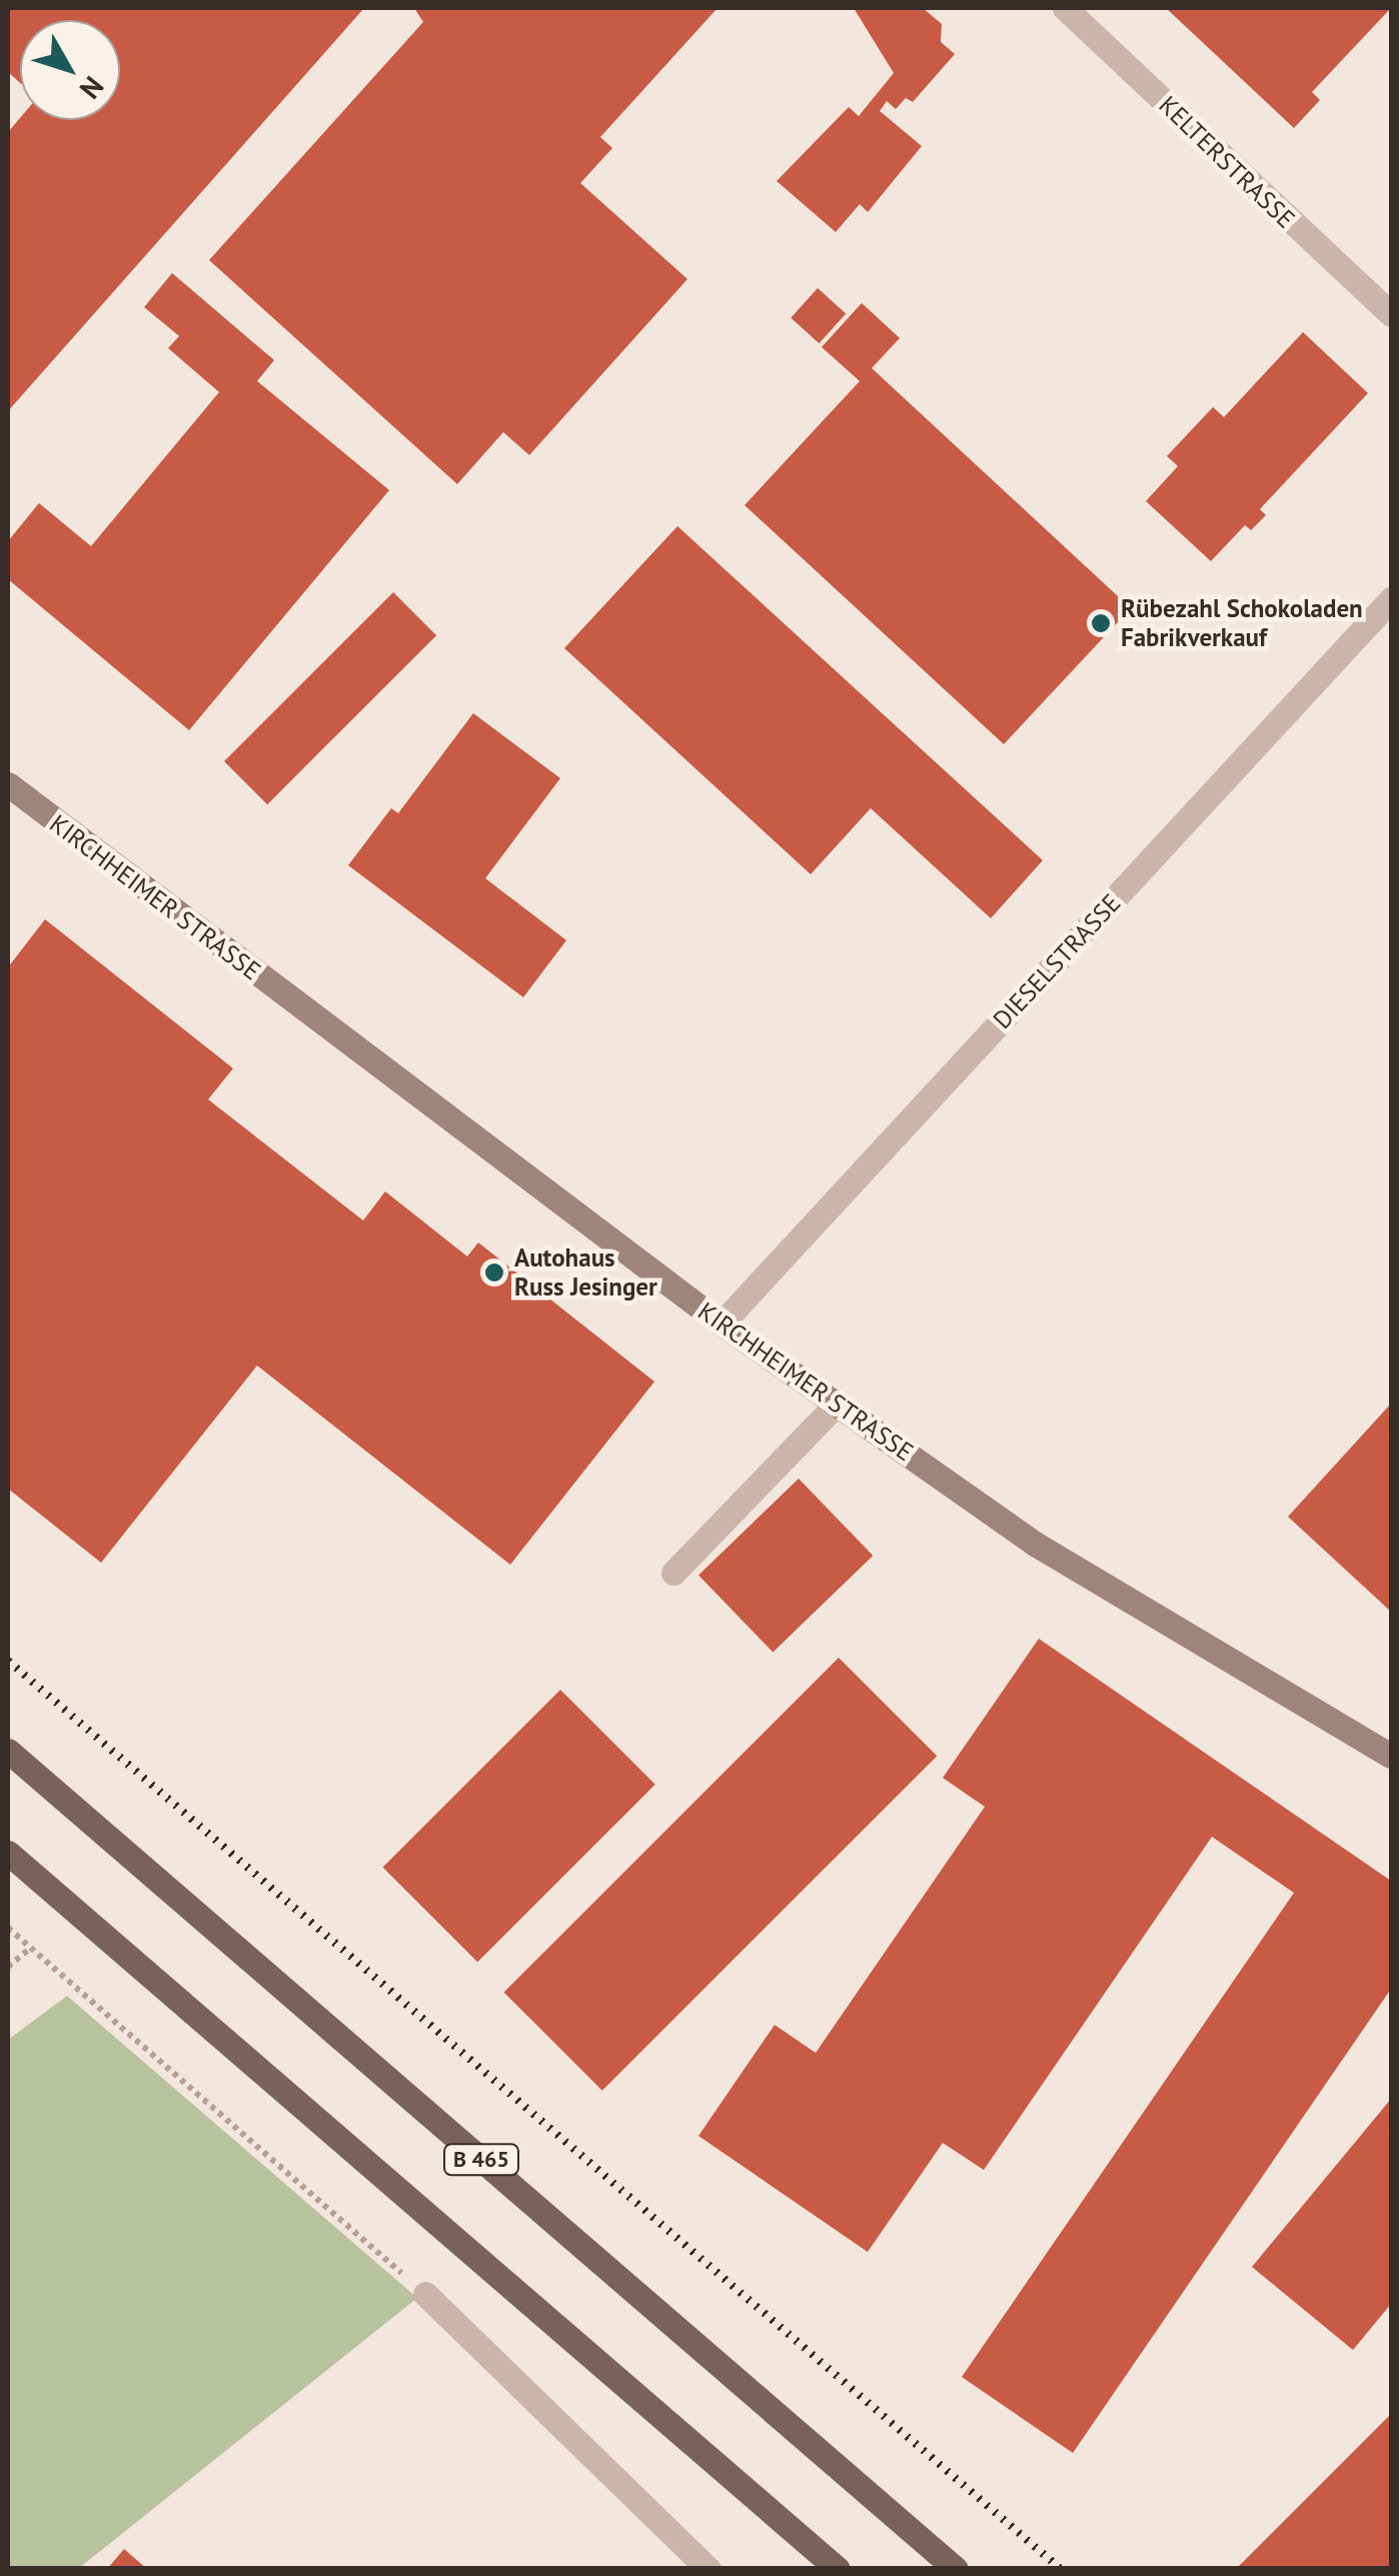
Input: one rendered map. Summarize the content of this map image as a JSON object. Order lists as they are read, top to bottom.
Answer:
{
  "streets": {
    "main road": ["B 465"],
    "street": ["KELTERSTRASSE", "KIRCHHEIMER STRASSE", "DIESELSTRASSE"]
  },
  "crossings": [
    ["KIRCHHEIMER STRASSE", "DIESELSTRASSE"]
  ],
  "places": ["Rübezahl Schokoladen Fabrikverkauf", "Autohaus Russ Jesinger"],
  "north": "bottom right"
}
